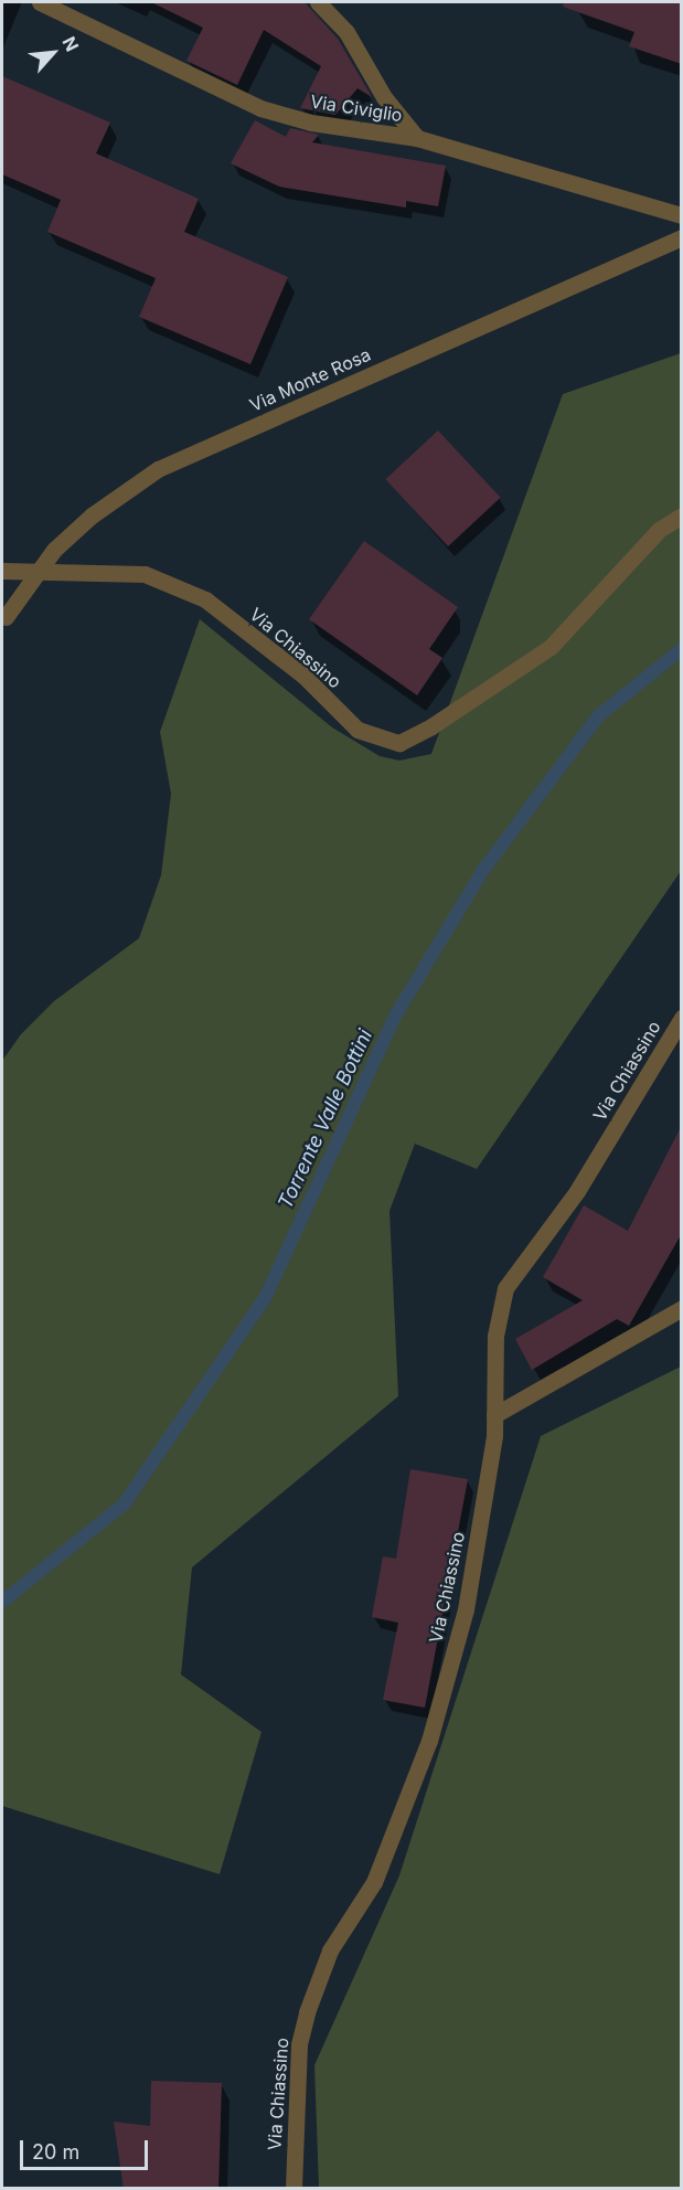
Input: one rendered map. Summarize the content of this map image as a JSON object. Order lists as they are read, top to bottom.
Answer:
{
  "streets": {
    "street": ["Via Civiglio", "Via Monte Rosa", "Via Chiassino"]
  },
  "water": ["Torrente Valle Bottini"],
  "scale_bar": "20 m",
  "north": "top right"
}
